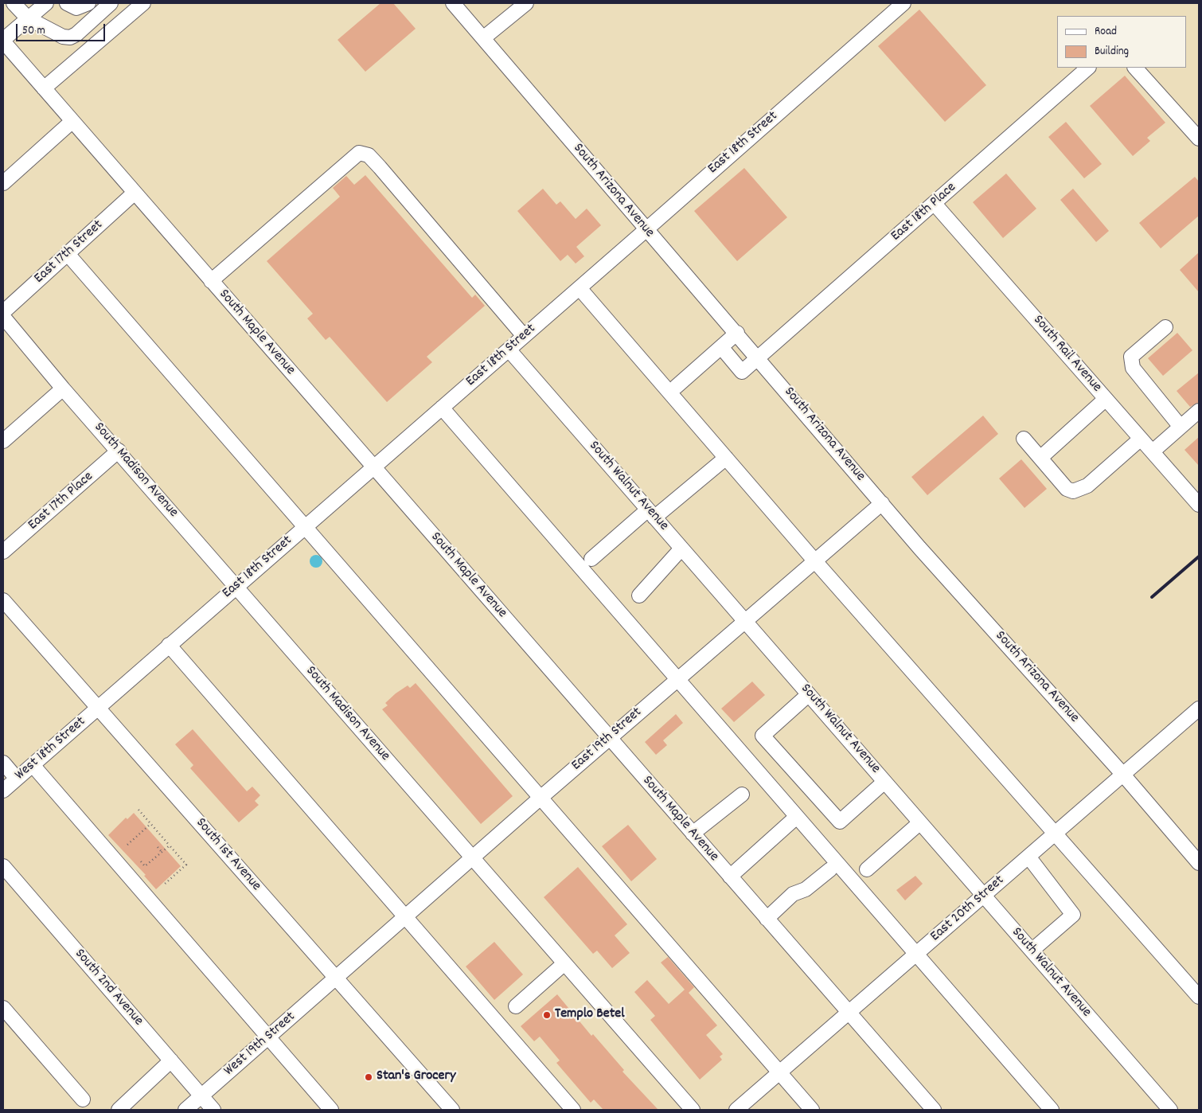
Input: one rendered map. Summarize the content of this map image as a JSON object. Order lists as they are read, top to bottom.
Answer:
{
  "streets": {
    "street": [
      "East 18th Street",
      "South Arizona Avenue",
      "East 18th Place",
      "East 17th Street",
      "South Maple Avenue",
      "South Rail Avenue",
      "South Madison Avenue",
      "South Walnut Avenue",
      "East 17th Place",
      "East 19th Street",
      "West 18th Street",
      "South 1st Avenue",
      "East 20th Street",
      "South 2nd Avenue",
      "West 19th Street"
    ]
  },
  "crossings": [
    ["East 18th Street", "South Arizona Avenue"],
    ["East 18th Street", "South Maple Avenue"],
    ["East 18th Street", "South Madison Avenue"],
    ["East 18th Street", "South Walnut Avenue"],
    ["East 18th Street", "West 18th Street"],
    ["East 18th Street", "South 1st Avenue"],
    ["South Arizona Avenue", "East 18th Place"],
    ["South Arizona Avenue", "East 19th Street"],
    ["South Arizona Avenue", "East 20th Street"],
    ["East 18th Place", "South Rail Avenue"],
    ["East 17th Street", "South Maple Avenue"],
    ["South Maple Avenue", "East 19th Street"],
    ["South Maple Avenue", "East 20th Street"],
    ["South Madison Avenue", "East 17th Place"],
    ["South Madison Avenue", "East 19th Street"],
    ["South Walnut Avenue", "East 19th Street"],
    ["South Walnut Avenue", "East 20th Street"],
    ["East 19th Street", "South 1st Avenue"],
    ["East 19th Street", "West 19th Street"],
    ["West 18th Street", "South 1st Avenue"],
    ["South 1st Avenue", "West 19th Street"],
    ["South 2nd Avenue", "West 19th Street"]
  ],
  "places": ["Templo Betel", "Stan's Grocery"],
  "legend": ["Road", "Building"],
  "scale_bar": "50 m"
}
